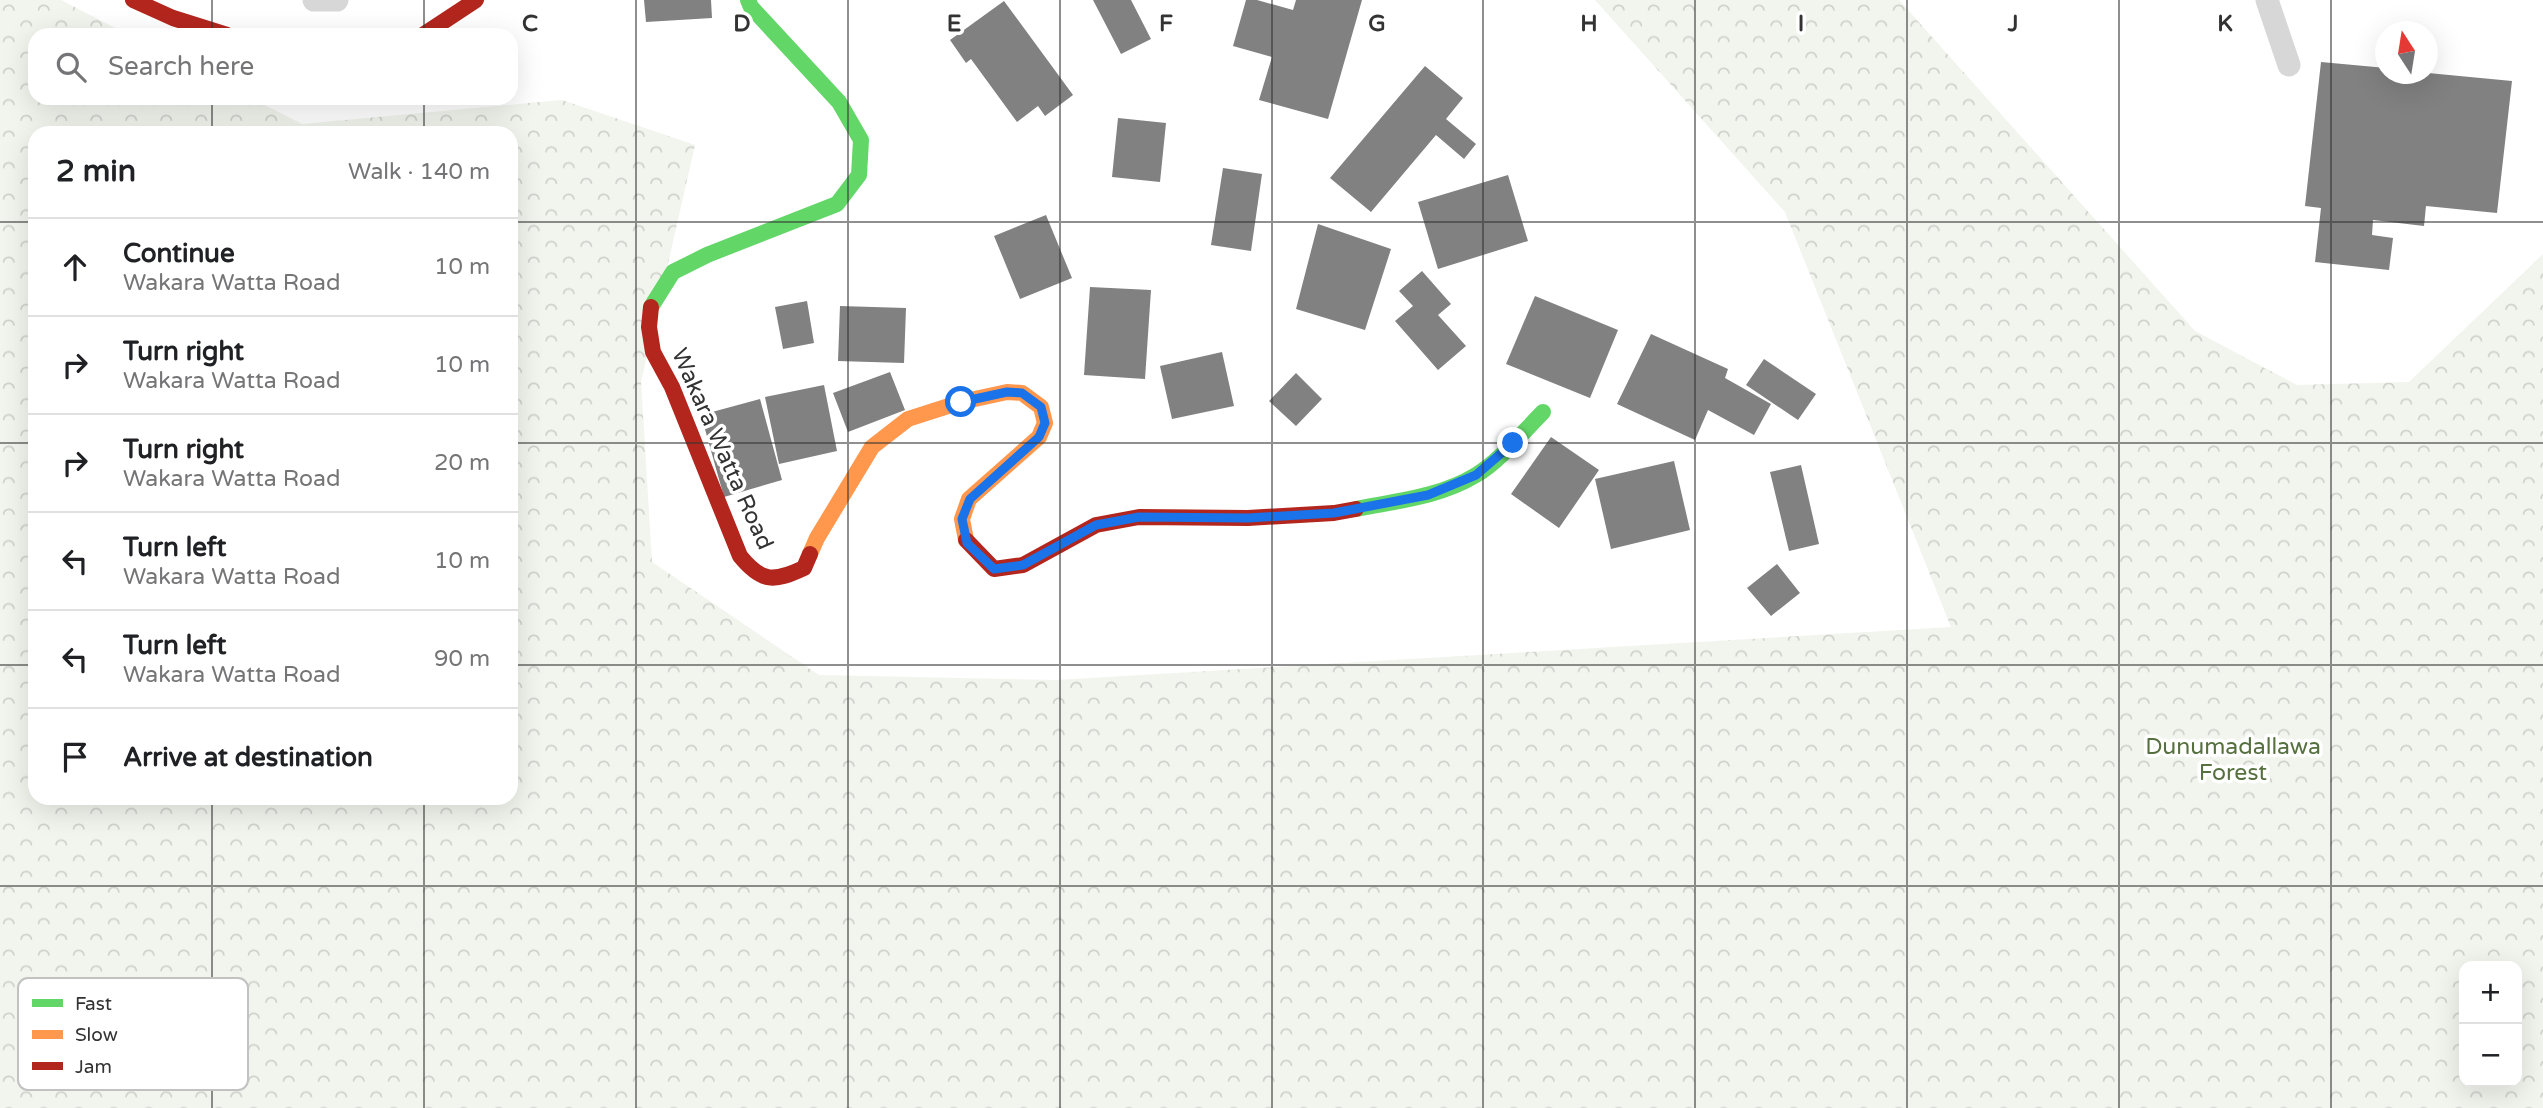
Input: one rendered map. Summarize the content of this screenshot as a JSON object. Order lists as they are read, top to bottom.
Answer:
{
  "streets": {
    "street": ["Wakara Watta Road"]
  },
  "parks": ["Dunumadallawa Forest"],
  "legend": ["Fast", "Slow", "Jam"],
  "north": "top",
  "page": {
    "search": "Search here",
    "heading": ["2 min", "Walk · 140 m"],
    "list": [
      ["Continue", "Wakara Watta Road", "10 m"],
      ["Turn right", "Wakara Watta Road", "10 m"],
      ["Turn right", "Wakara Watta Road", "20 m"],
      ["Turn left", "Wakara Watta Road", "10 m"],
      ["Turn left", "Wakara Watta Road", "90 m"],
      "Arrive at destination"
    ],
    "map_buttons": ["+", "−"]
  },
  "grid": {
    "columns": [
      "C",
      "D",
      "E",
      "F",
      "G",
      "H",
      "I",
      "J",
      "K"
    ]
  }
}
